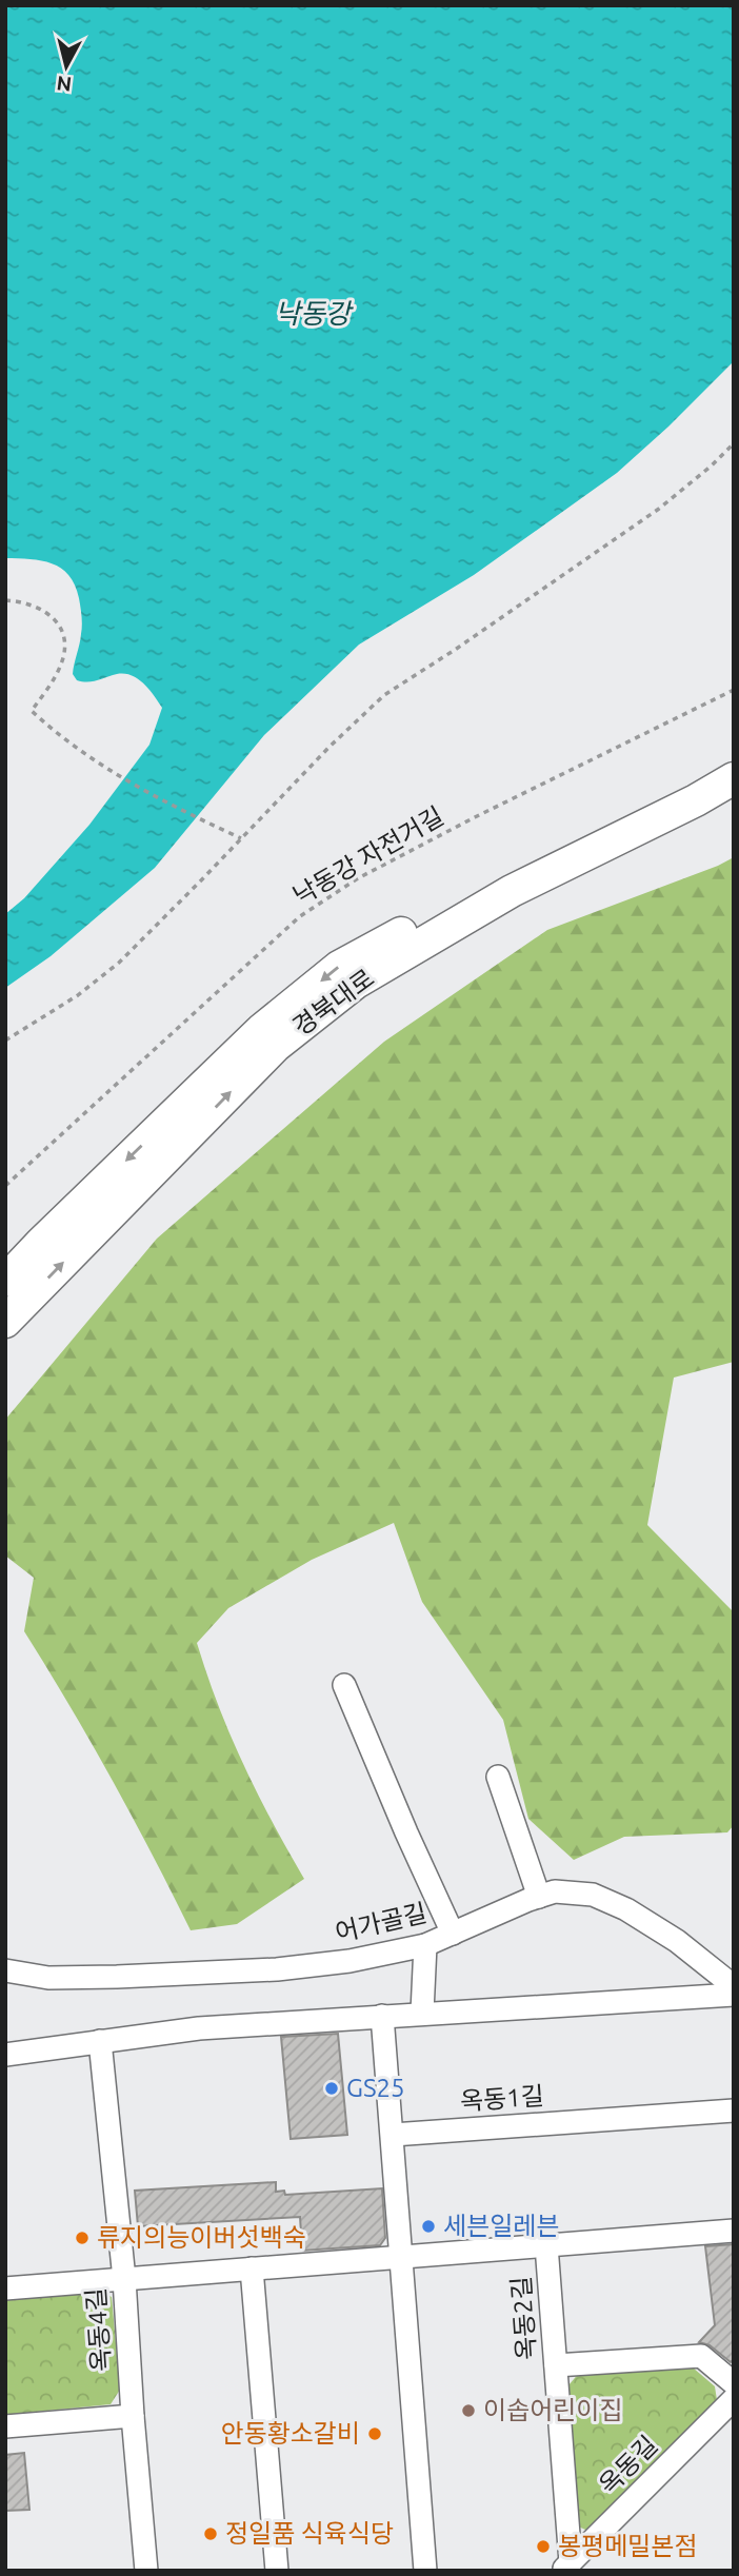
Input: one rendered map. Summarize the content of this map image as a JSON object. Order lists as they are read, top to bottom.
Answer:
{
  "streets": {
    "street": [
      "경북대로",
      "어가골길",
      "옥동1길",
      "옥동2길",
      "옥동4길",
      "옥동길"
    ],
    "path": ["낙동강 자전거길"]
  },
  "crossings": [
    ["옥동2길", "옥동4길"],
    ["옥동2길", "옥동길"]
  ],
  "water": ["낙동강"],
  "places": [
    "GS25",
    "세븐일레븐",
    "류지의능이버섯백숙",
    "이솝어린이집",
    "안동황소갈비",
    "정일품 식육식당",
    "봉평메밀본점"
  ],
  "north": "bottom"
}
